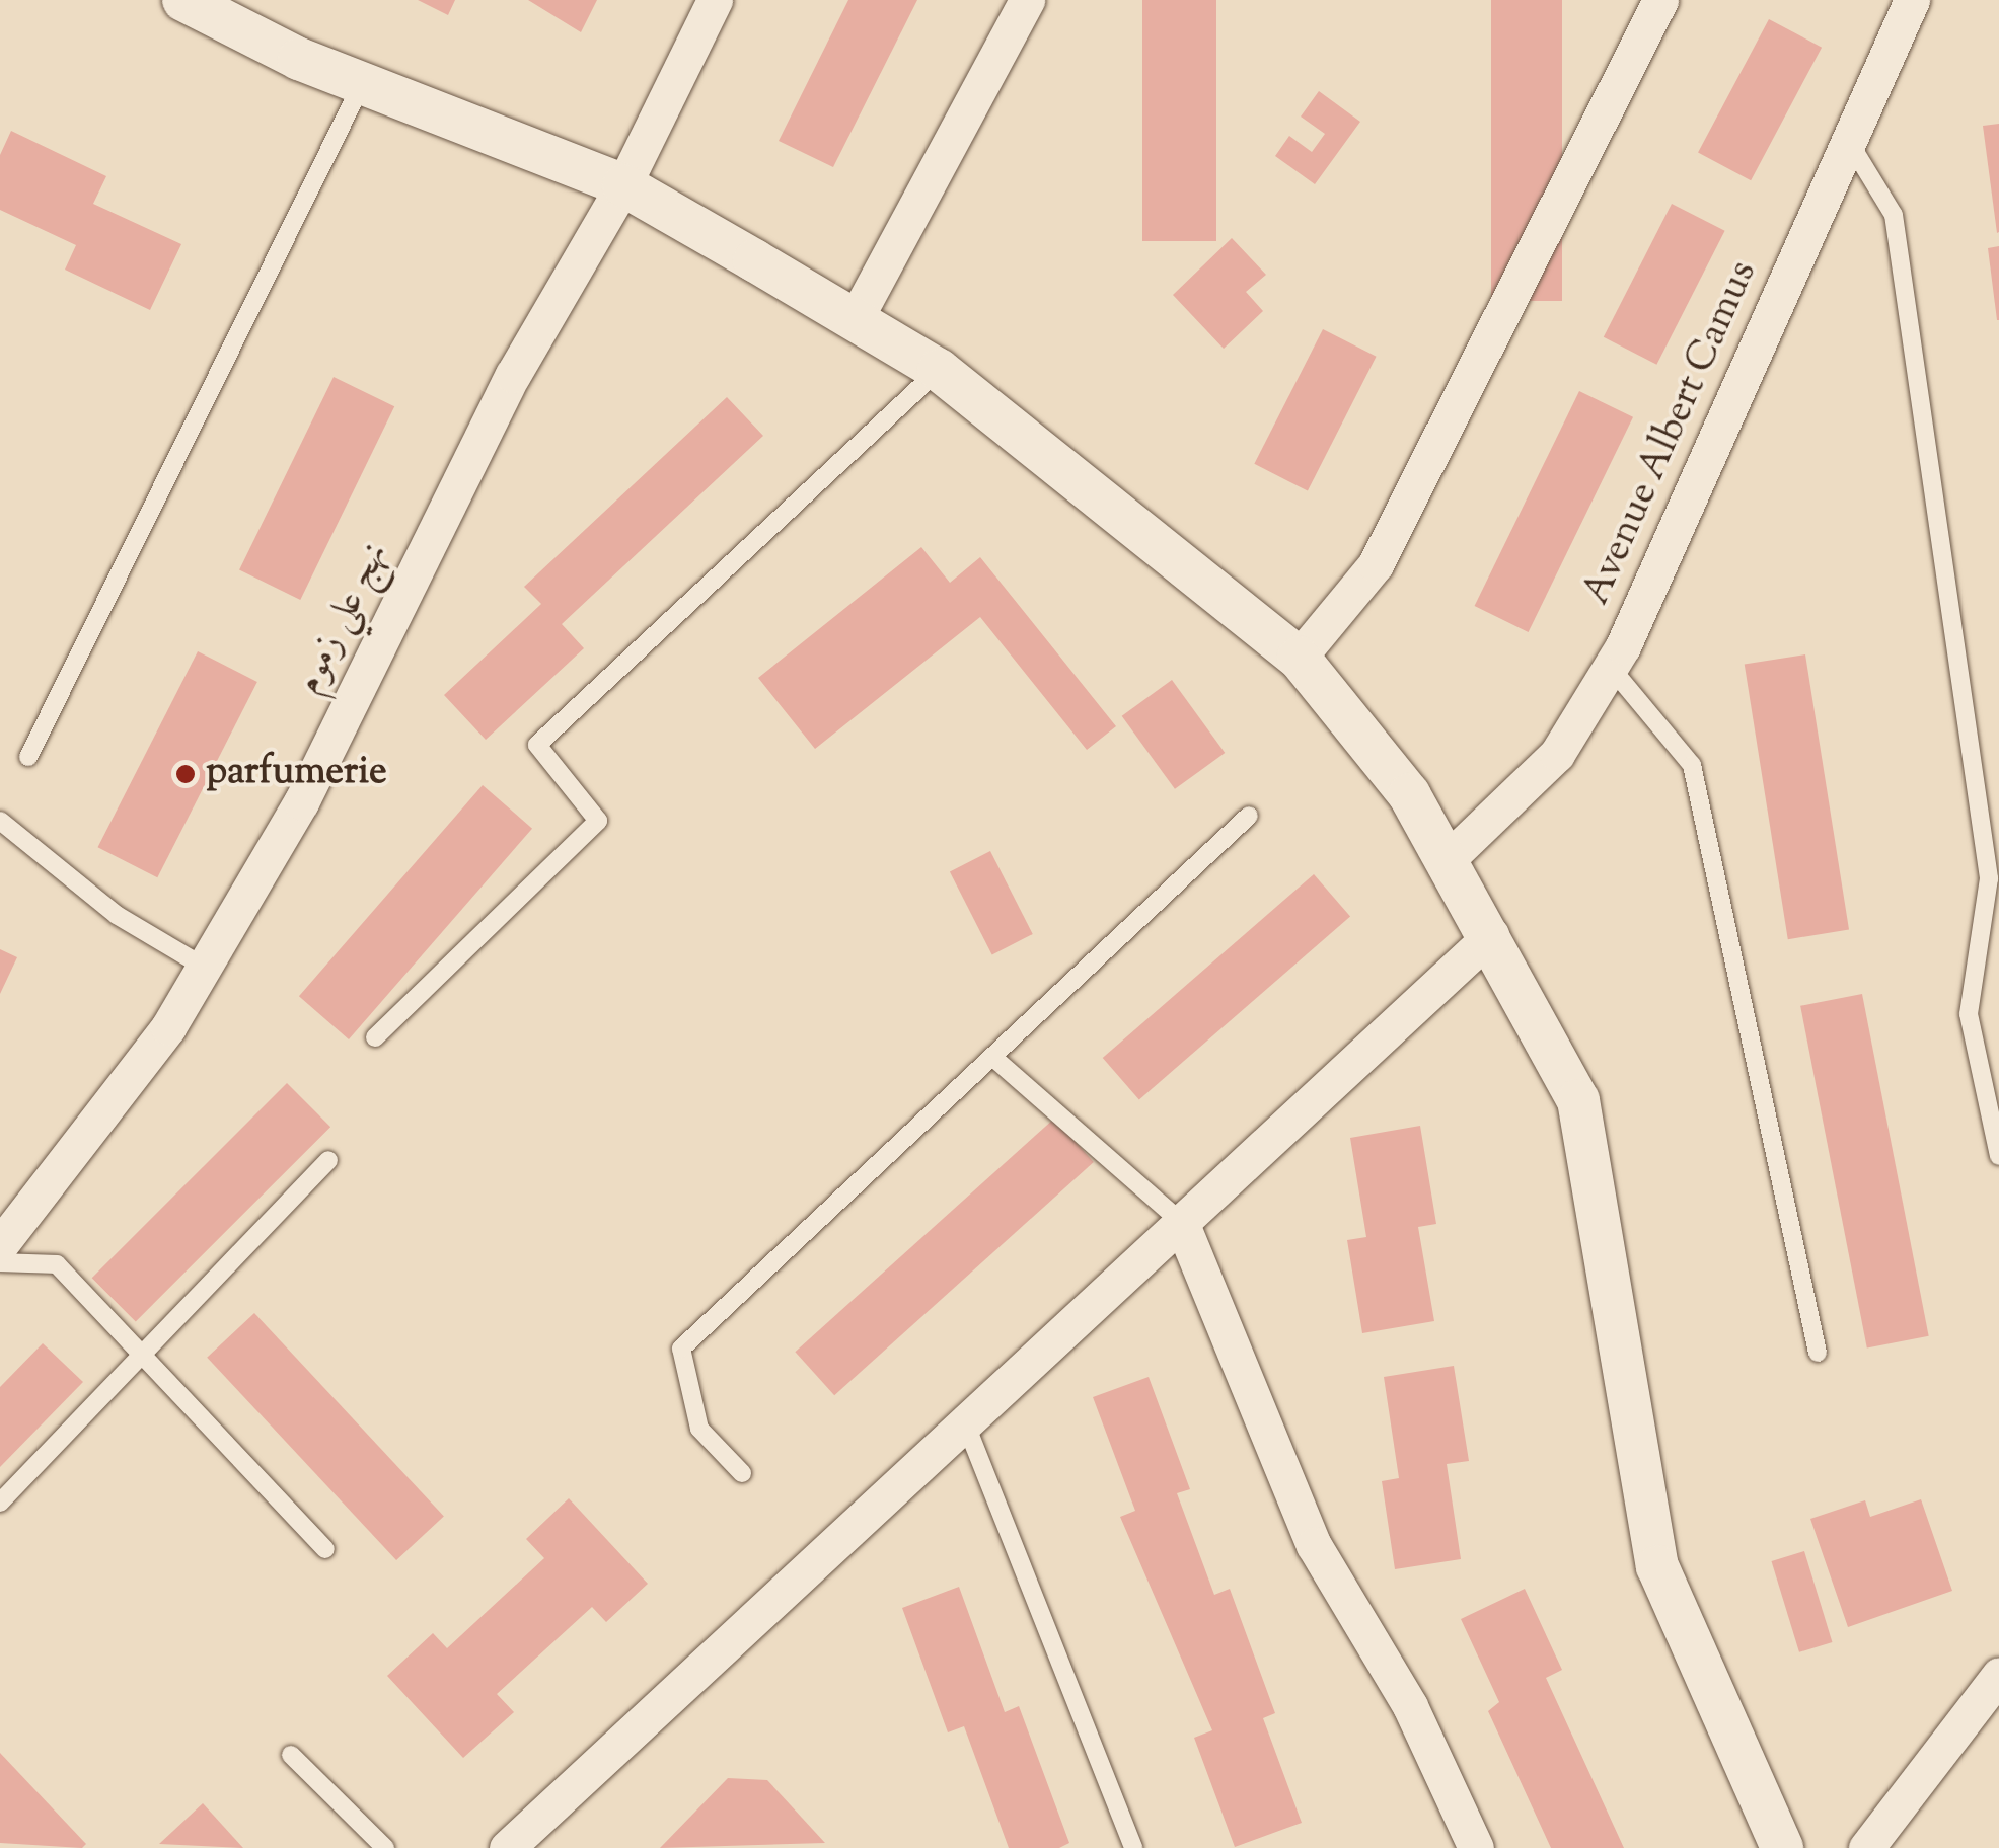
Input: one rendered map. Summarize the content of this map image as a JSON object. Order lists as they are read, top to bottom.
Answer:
{
  "streets": {
    "street": ["Avenue Albert Camus", "نهج علي زموم"]
  },
  "places": ["parfumerie"]
}
